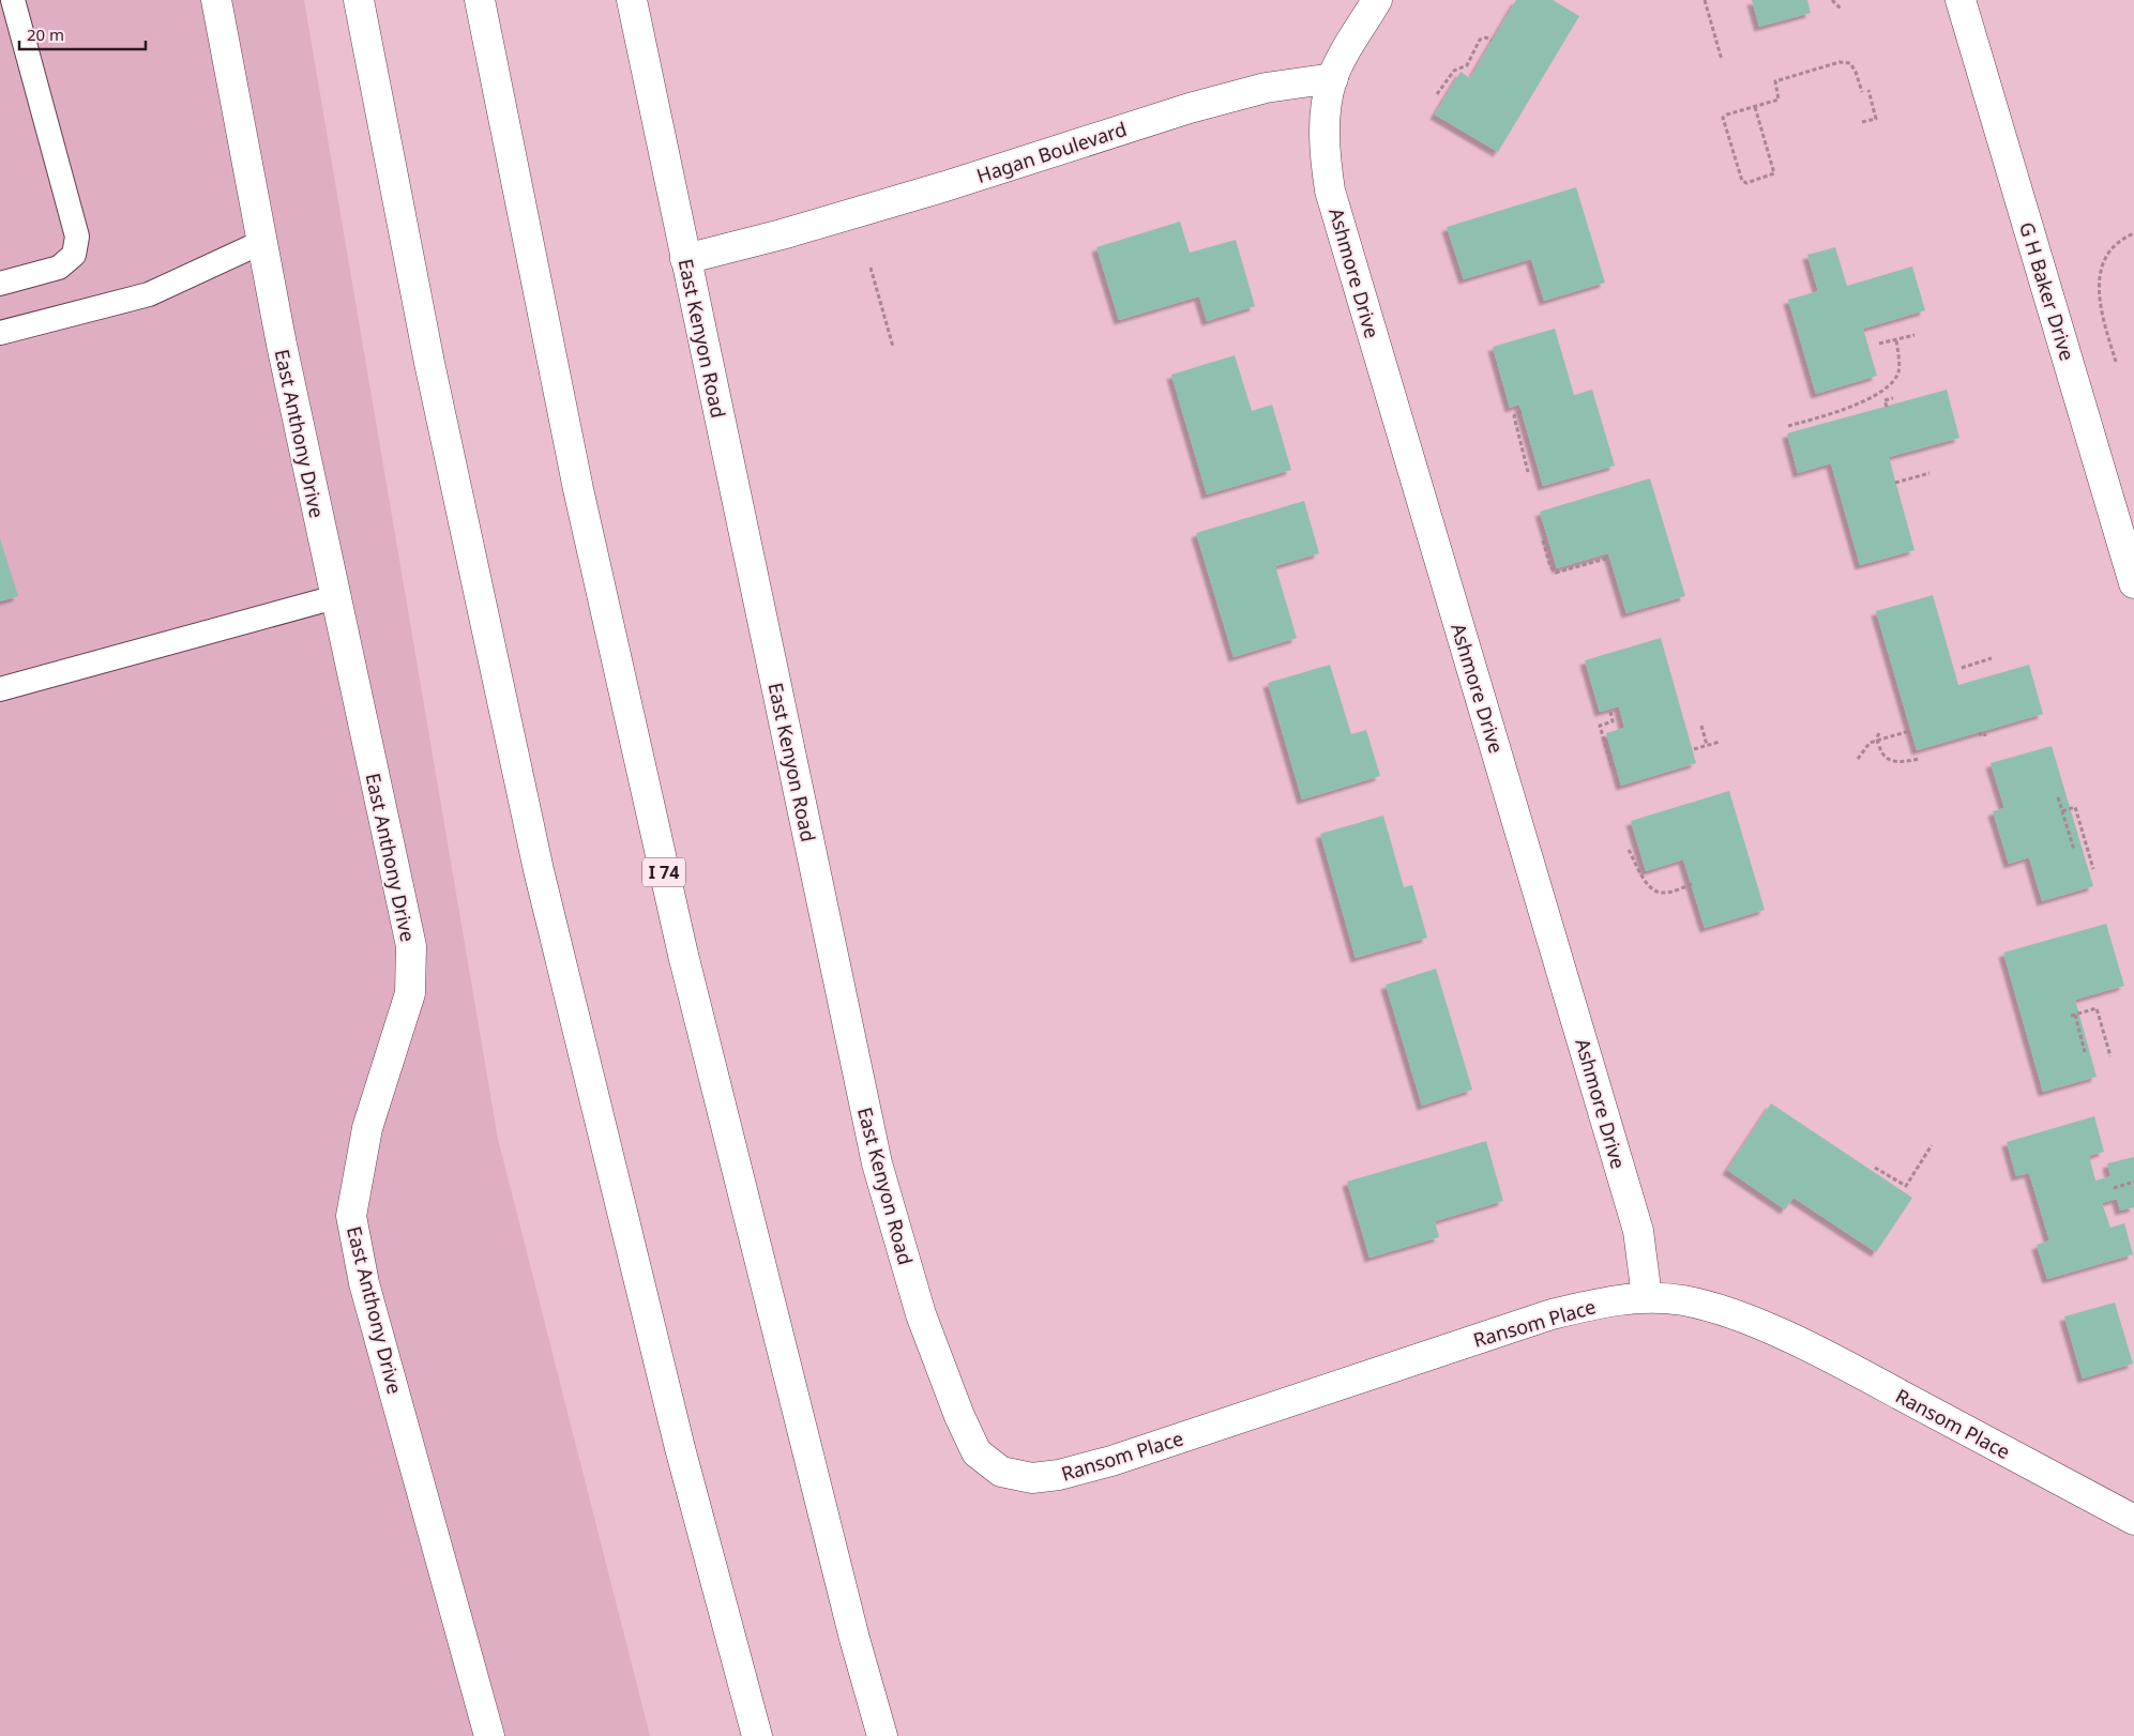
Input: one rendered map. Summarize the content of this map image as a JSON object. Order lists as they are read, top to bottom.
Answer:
{
  "streets": {
    "main road": [
      "Hagan Boulevard",
      "Ashmore Drive",
      "G H Baker Drive",
      "East Kenyon Road",
      "East Anthony Drive",
      "I 74",
      "Ransom Place"
    ]
  },
  "crossings": [
    ["Hagan Boulevard", "Ashmore Drive"],
    ["Hagan Boulevard", "East Kenyon Road"],
    ["Ashmore Drive", "Ransom Place"],
    ["East Kenyon Road", "Ransom Place"]
  ],
  "scale_bar": "20 m"
}
